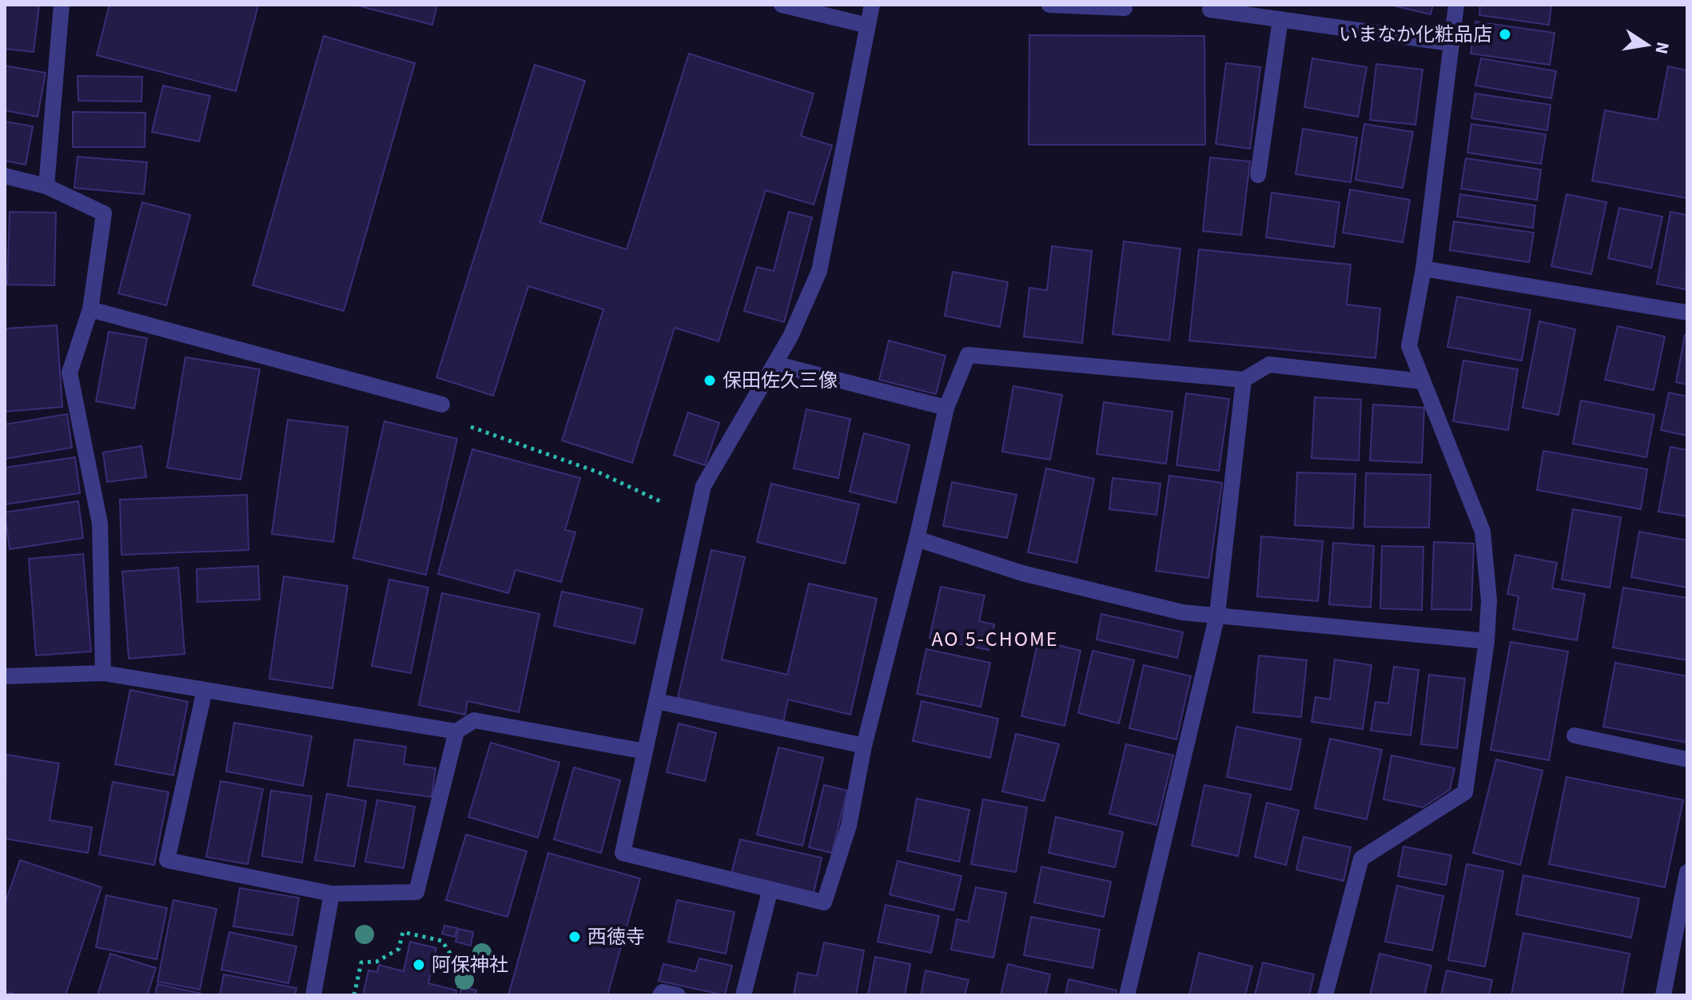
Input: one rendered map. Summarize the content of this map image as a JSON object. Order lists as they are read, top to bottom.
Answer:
{
  "districts": ["AO 5-CHOME"],
  "places": [
    "いまなか化粧品店",
    "保田佐久三像",
    "西徳寺",
    "阿保神社"
  ],
  "north": "right"
}
